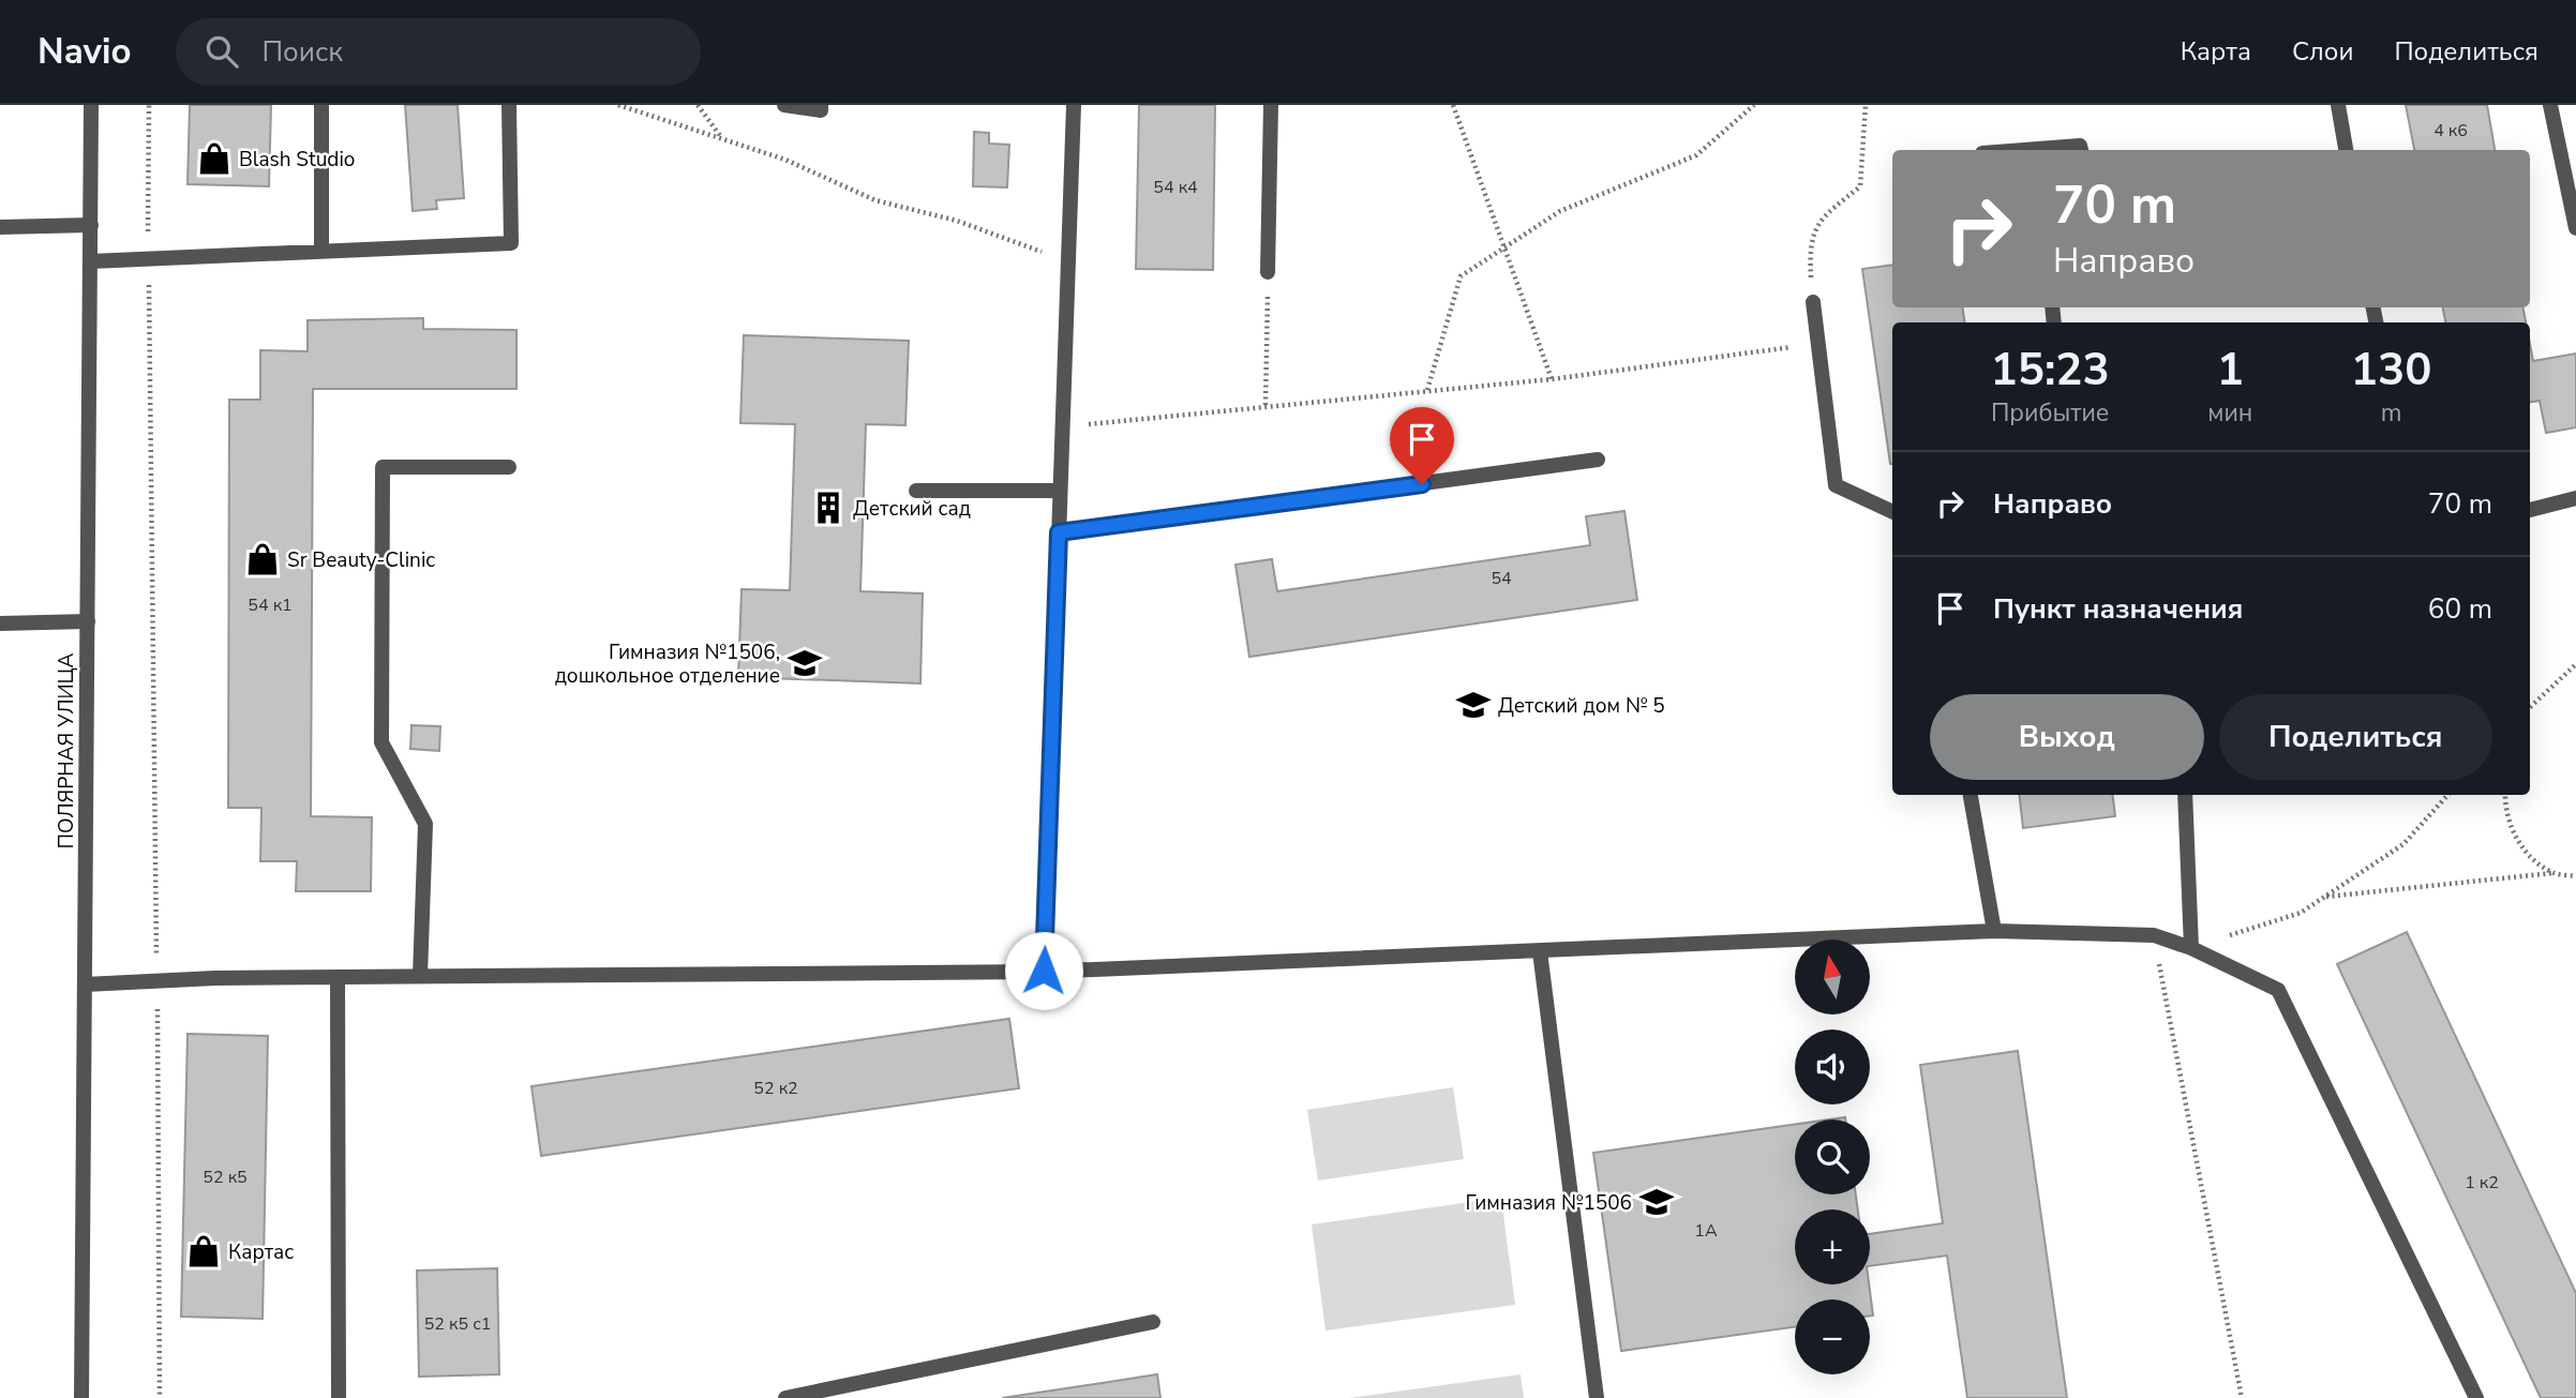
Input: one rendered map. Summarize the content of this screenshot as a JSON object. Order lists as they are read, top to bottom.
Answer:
{
  "streets": {
    "street": ["ПОЛЯРНАЯ УЛИЦА"]
  },
  "places": {
    "shop": ["Blash Studio", "Sr Beauty-Clinic", "Картас"],
    "building": ["Детский сад"],
    "school or university": ["Гимназия №1506, дошкольное отделение", "Детский дом № 5", "Гимназия №1506"]
  },
  "house_numbers": [
    "4 к6",
    "54 к4",
    "54",
    "54 к1",
    "52 к2",
    "52 к5",
    "1 к2",
    "1А",
    "52 к5 с1"
  ],
  "north": "top",
  "page": {
    "header": "Navio",
    "search": "Поиск",
    "nav": ["Карта", "Слои", "Поделиться"],
    "turn": ["70 m", "Направо"],
    "eta": [
      "15:23",
      "Прибытие",
      "1",
      "мин",
      "130",
      "m"
    ],
    "list": [
      {
        "name": "Направо",
        "value": "70 m"
      },
      {
        "name": "Пункт назначения",
        "value": "60 m"
      }
    ],
    "buttons": ["Выход", "Поделиться"],
    "map_buttons": ["+", "−"]
  }
}
